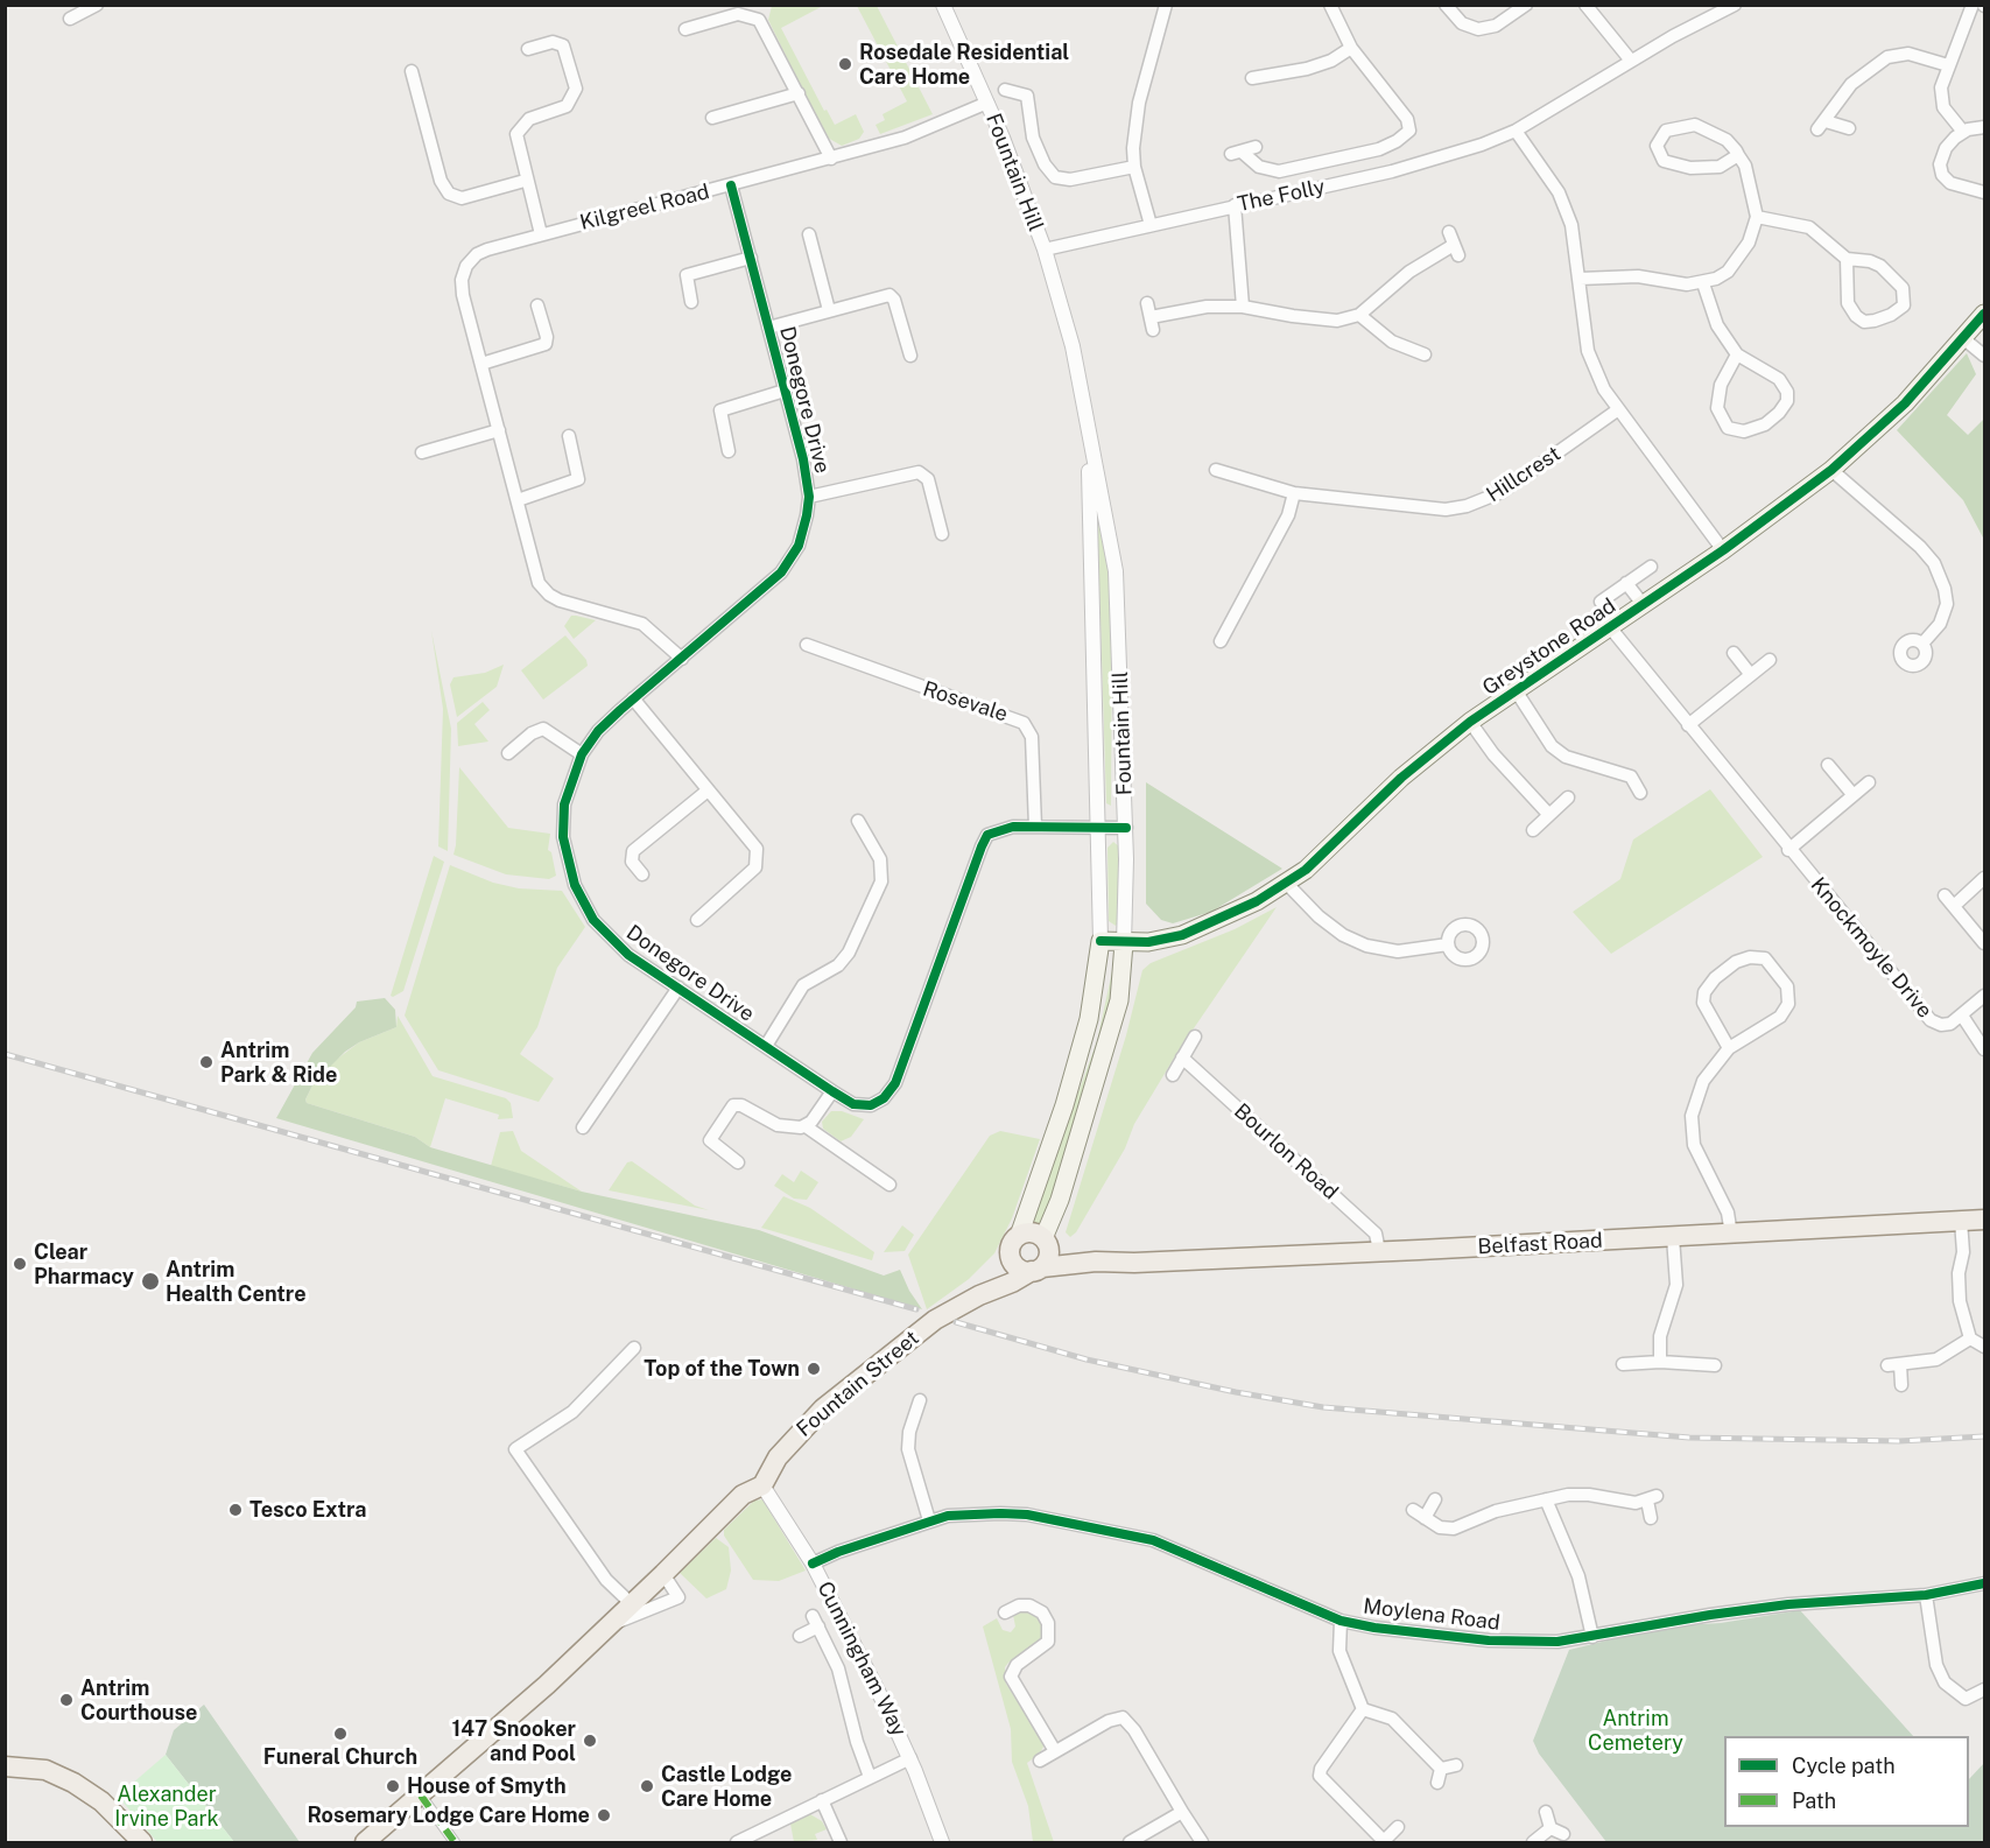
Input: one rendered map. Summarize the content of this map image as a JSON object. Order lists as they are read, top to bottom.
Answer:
{
  "streets": {
    "main road": [
      "Fountain Hill",
      "Greystone Road",
      "Belfast Road",
      "Fountain Street"
    ],
    "street": [
      "The Folly",
      "Kilgreel Road",
      "Donegore Drive",
      "Hillcrest",
      "Rosevale",
      "Knockmoyle Drive",
      "Bourlon Road",
      "Moylena Road",
      "Cunningham Way"
    ]
  },
  "crossings": [
    ["Fountain Hill", "The Folly"],
    ["Fountain Hill", "Kilgreel Road"],
    ["Fountain Hill", "Donegore Drive"],
    ["Fountain Hill", "Greystone Road"],
    ["Fountain Hill", "Belfast Road"],
    ["Fountain Hill", "Fountain Street"],
    ["Kilgreel Road", "Donegore Drive"],
    ["Donegore Drive", "Rosevale"],
    ["Greystone Road", "Knockmoyle Drive"],
    ["Bourlon Road", "Belfast Road"],
    ["Belfast Road", "Fountain Street"],
    ["Fountain Street", "Cunningham Way"],
    ["Moylena Road", "Cunningham Way"]
  ],
  "parks": ["Antrim Cemetery", "Alexander Irvine Park"],
  "places": [
    "Rosedale Residential Care Home",
    "Antrim Park & Ride",
    "Clear Pharmacy",
    "Antrim Health Centre",
    "Top of the Town",
    "Tesco Extra",
    "Antrim Courthouse",
    "Funeral Church",
    "147 Snooker and Pool",
    "House of Smyth",
    "Castle Lodge Care Home",
    "Rosemary Lodge Care Home"
  ],
  "legend": ["Cycle path", "Path"]
}
